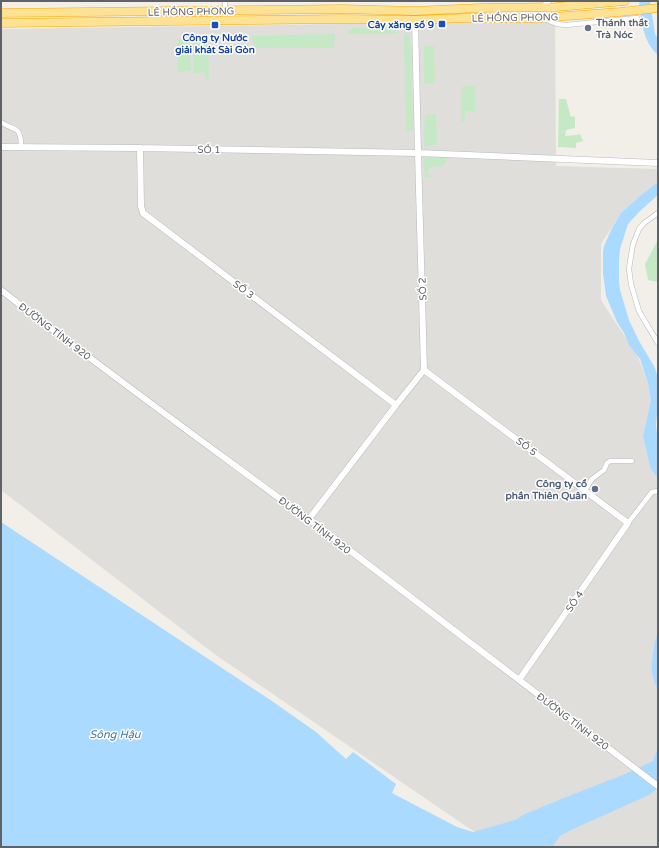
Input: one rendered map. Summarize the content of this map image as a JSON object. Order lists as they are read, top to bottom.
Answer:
{
  "streets": {
    "highway": ["LÊ HỒNG PHONG"],
    "street": [
      "SỐ 1",
      "SỐ 3",
      "SỐ 2",
      "ĐƯỜNG TỈNH 920",
      "SỐ 5",
      "SỐ 4"
    ]
  },
  "crossings": [
    ["LÊ HỒNG PHONG", "SỐ 2"],
    ["SỐ 1", "SỐ 3"],
    ["SỐ 1", "SỐ 2"],
    ["SỐ 2", "SỐ 5"],
    ["ĐƯỜNG TỈNH 920", "SỐ 4"],
    ["SỐ 5", "SỐ 4"]
  ],
  "water": ["Sông Hậu"],
  "places": {
    "transit": ["Cây xăng số 9", "Công ty Nước giải khát Sài Gòn"],
    "other": ["Thánh thất Trà Nóc", "Công ty cổ phần Thiên Quân"]
  }
}
